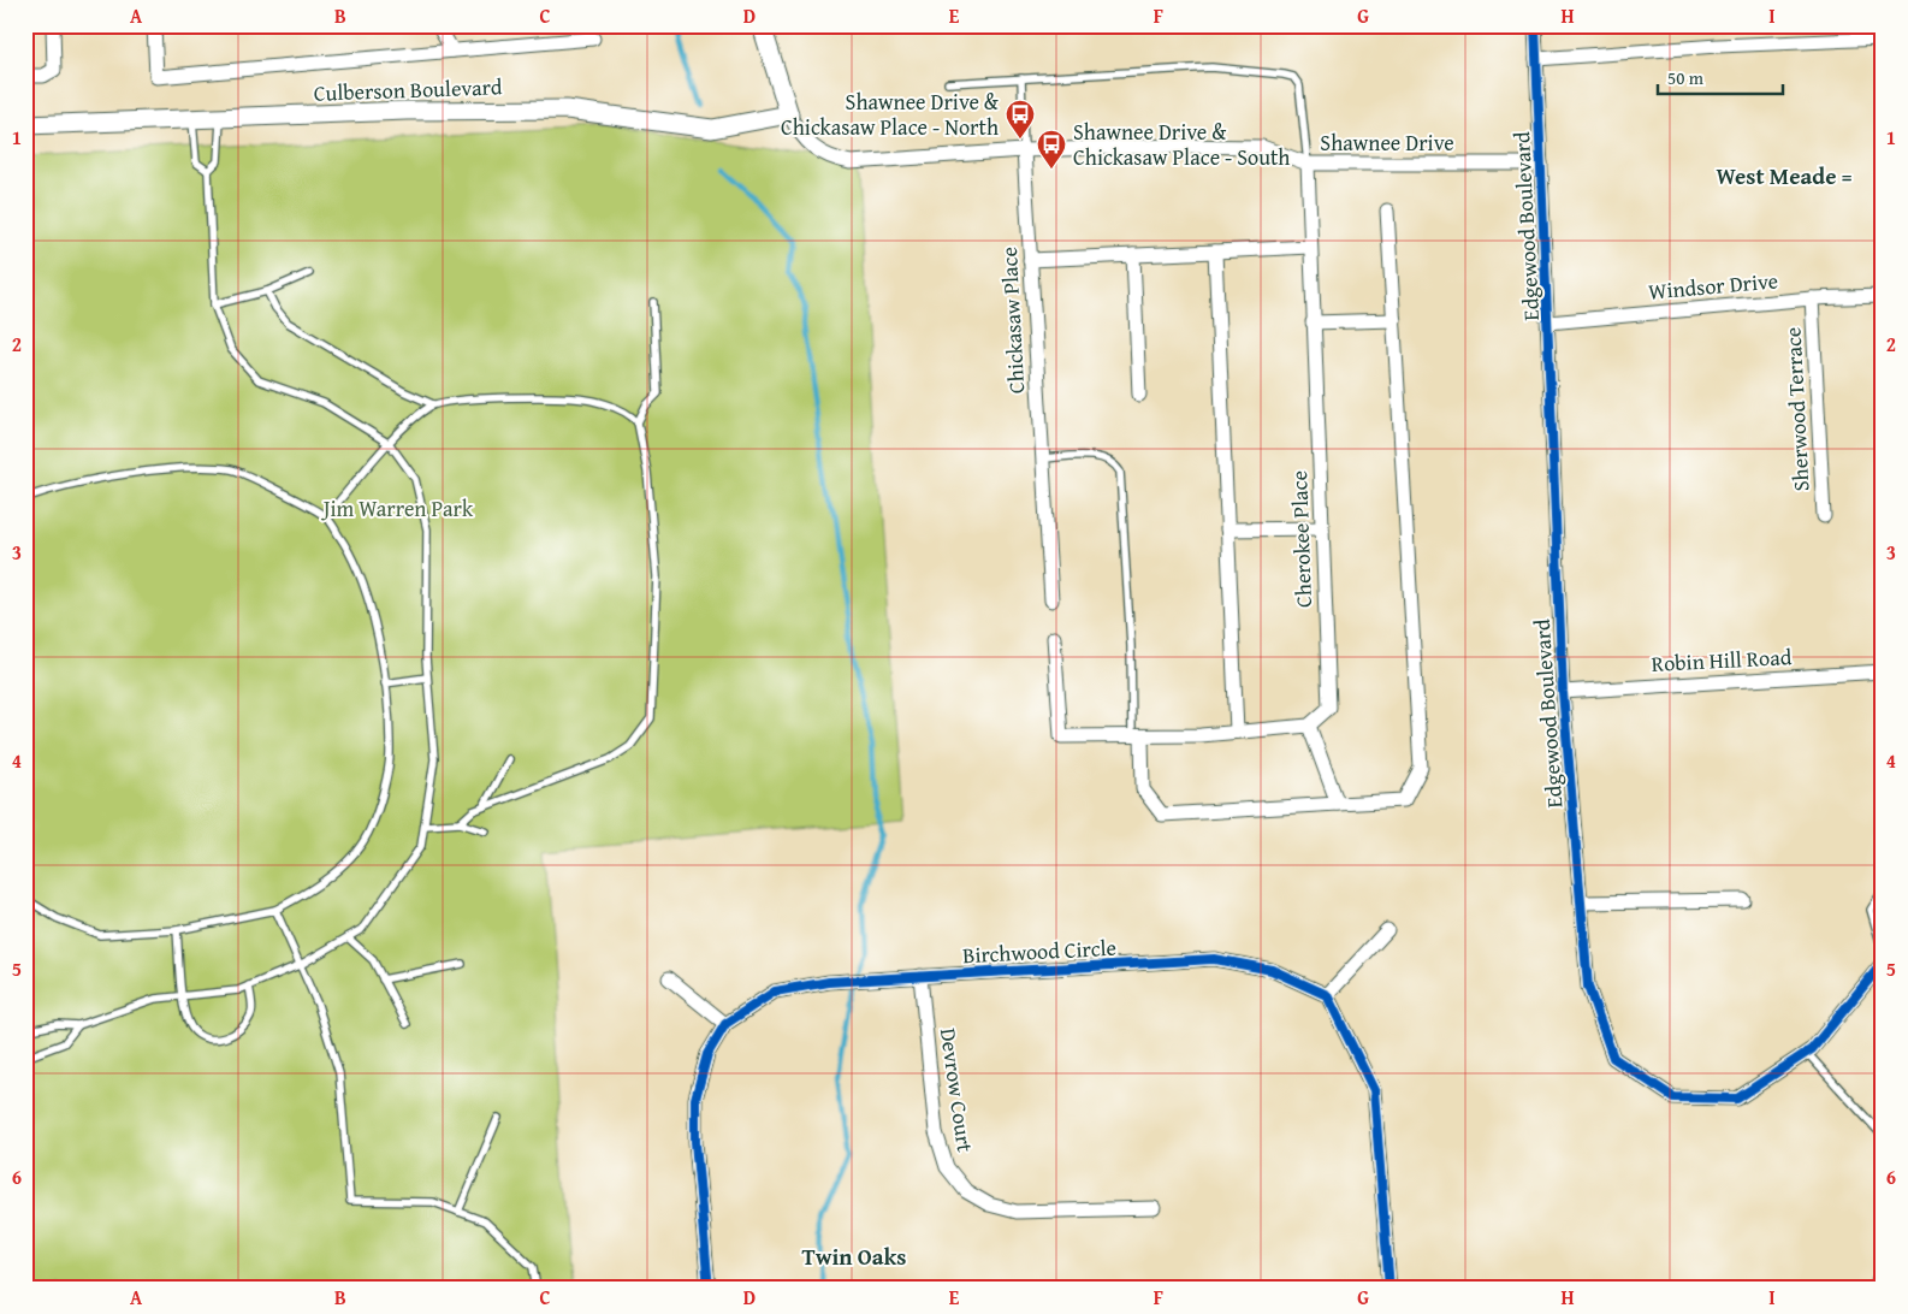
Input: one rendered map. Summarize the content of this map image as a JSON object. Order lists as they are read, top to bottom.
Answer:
{
  "streets": {
    "street": [
      "Culberson Boulevard",
      "Shawnee Drive",
      "Edgewood Boulevard",
      "Windsor Drive",
      "Chickasaw Place",
      "Sherwood Terrace",
      "Cherokee Place",
      "Robin Hill Road",
      "Birchwood Circle",
      "Devrow Court"
    ]
  },
  "crossings": [
    ["Culberson Boulevard", "Shawnee Drive"],
    ["Shawnee Drive", "Edgewood Boulevard"],
    ["Shawnee Drive", "Chickasaw Place"],
    ["Shawnee Drive", "Cherokee Place"],
    ["Edgewood Boulevard", "Windsor Drive"],
    ["Edgewood Boulevard", "Robin Hill Road"],
    ["Windsor Drive", "Sherwood Terrace"],
    ["Birchwood Circle", "Devrow Court"]
  ],
  "districts": ["West Meade =", "Twin Oaks"],
  "parks": ["Jim Warren Park"],
  "places": {
    "bus stop": ["Shawnee Drive & Chickasaw Place - North", "Shawnee Drive & Chickasaw Place - South"]
  },
  "scale_bar": "50 m",
  "grid": {
    "columns": [
      "A",
      "B",
      "C",
      "D",
      "E",
      "F",
      "G",
      "H",
      "I"
    ],
    "rows": [
      "1",
      "2",
      "3",
      "4",
      "5",
      "6"
    ]
  }
}
